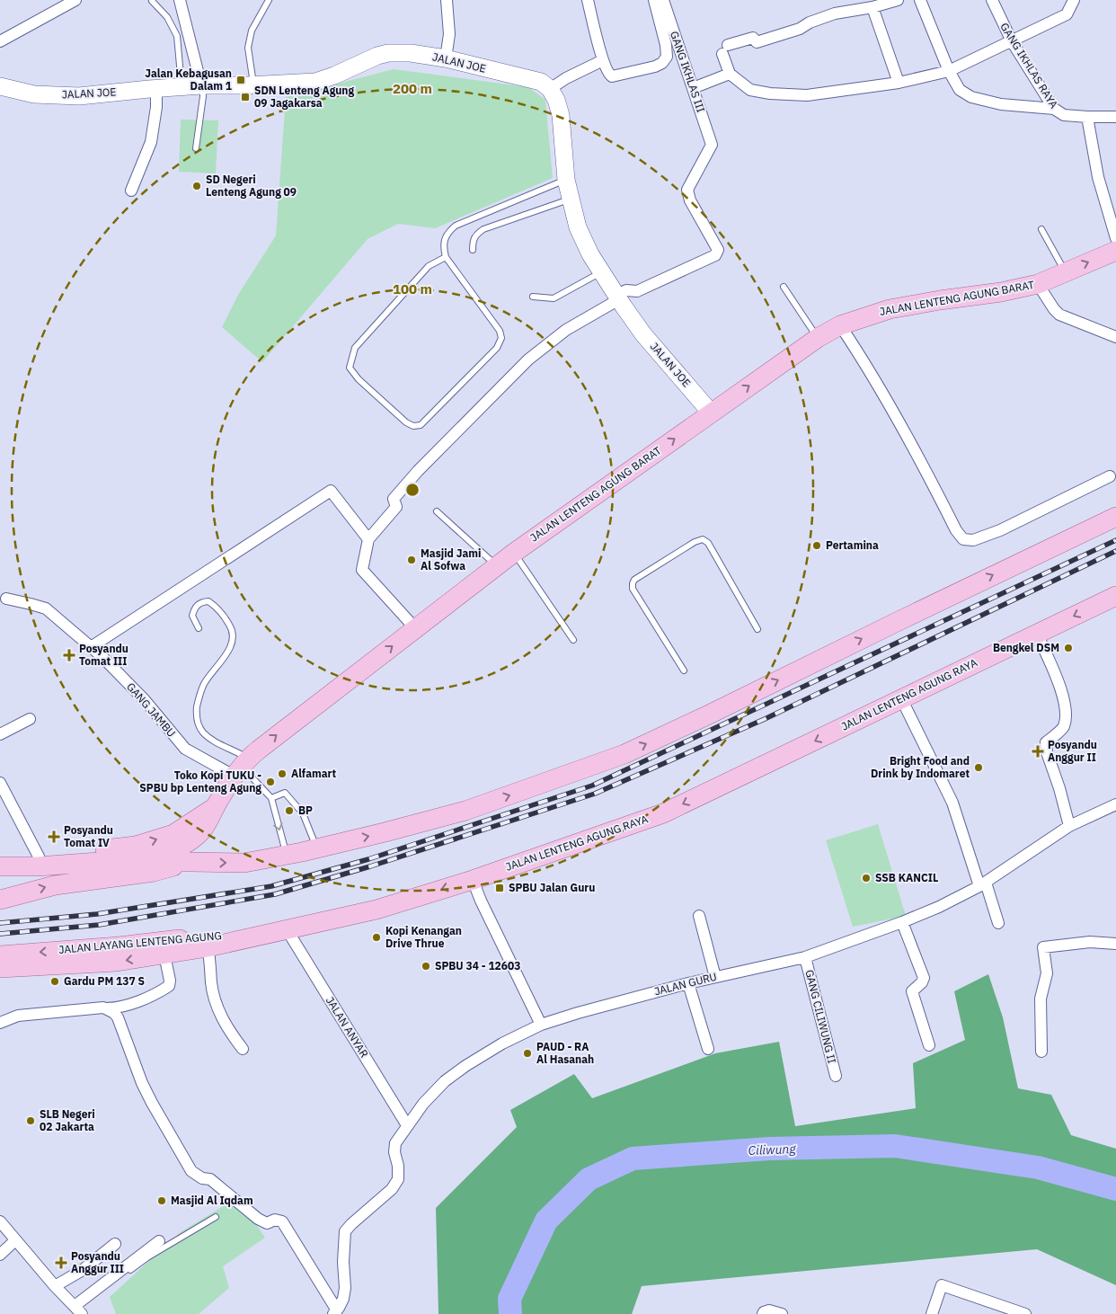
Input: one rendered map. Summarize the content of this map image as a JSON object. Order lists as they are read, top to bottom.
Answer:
{
  "streets": {
    "main road": ["JALAN LENTENG AGUNG BARAT", "JALAN LENTENG AGUNG RAYA", "JALAN LAYANG LENTENG AGUNG"],
    "street": [
      "JALAN JOE",
      "GANG IKHLAS RAYA",
      "GANG IKHLAS III",
      "GANG JAMBU",
      "JALAN GURU",
      "GANG CILIWUNG II",
      "JALAN ANYAR"
    ]
  },
  "crossings": [
    ["JALAN JOE", "GANG IKHLAS III"],
    ["JALAN JOE", "JALAN LENTENG AGUNG BARAT"],
    ["JALAN LENTENG AGUNG BARAT", "GANG JAMBU"],
    ["JALAN LENTENG AGUNG RAYA", "JALAN LAYANG LENTENG AGUNG"],
    ["JALAN LENTENG AGUNG RAYA", "JALAN ANYAR"],
    ["JALAN LAYANG LENTENG AGUNG", "JALAN ANYAR"],
    ["JALAN GURU", "GANG CILIWUNG II"],
    ["JALAN GURU", "JALAN ANYAR"]
  ],
  "one_way": ["JALAN LENTENG AGUNG BARAT"],
  "water": ["Ciliwung"],
  "places": {
    "transit": ["Jalan Kebagusan Dalam 1", "SDN Lenteng Agung 09 Jagakarsa", "SPBU Jalan Guru"],
    "other": [
      "SD Negeri Lenteng Agung 09",
      "Pertamina",
      "Masjid Jami Al Sofwa",
      "Bengkel DSM",
      "Bright Food and Drink by Indomaret",
      "Alfamart",
      "Toko Kopi TUKU - SPBU bp Lenteng Agung",
      "BP",
      "SSB KANCIL",
      "Kopi Kenangan Drive Thrue",
      "SPBU 34 - 12603",
      "Gardu PM 137 S",
      "PAUD - RA Al Hasanah",
      "SLB Negeri 02 Jakarta",
      "Masjid Al Iqdam"
    ],
    "health": [
      "Posyandu Tomat III",
      "Posyandu Anggur II",
      "Posyandu Tomat IV",
      "Posyandu Anggur III"
    ]
  },
  "rings": ["200 m", "100 m"]
}
